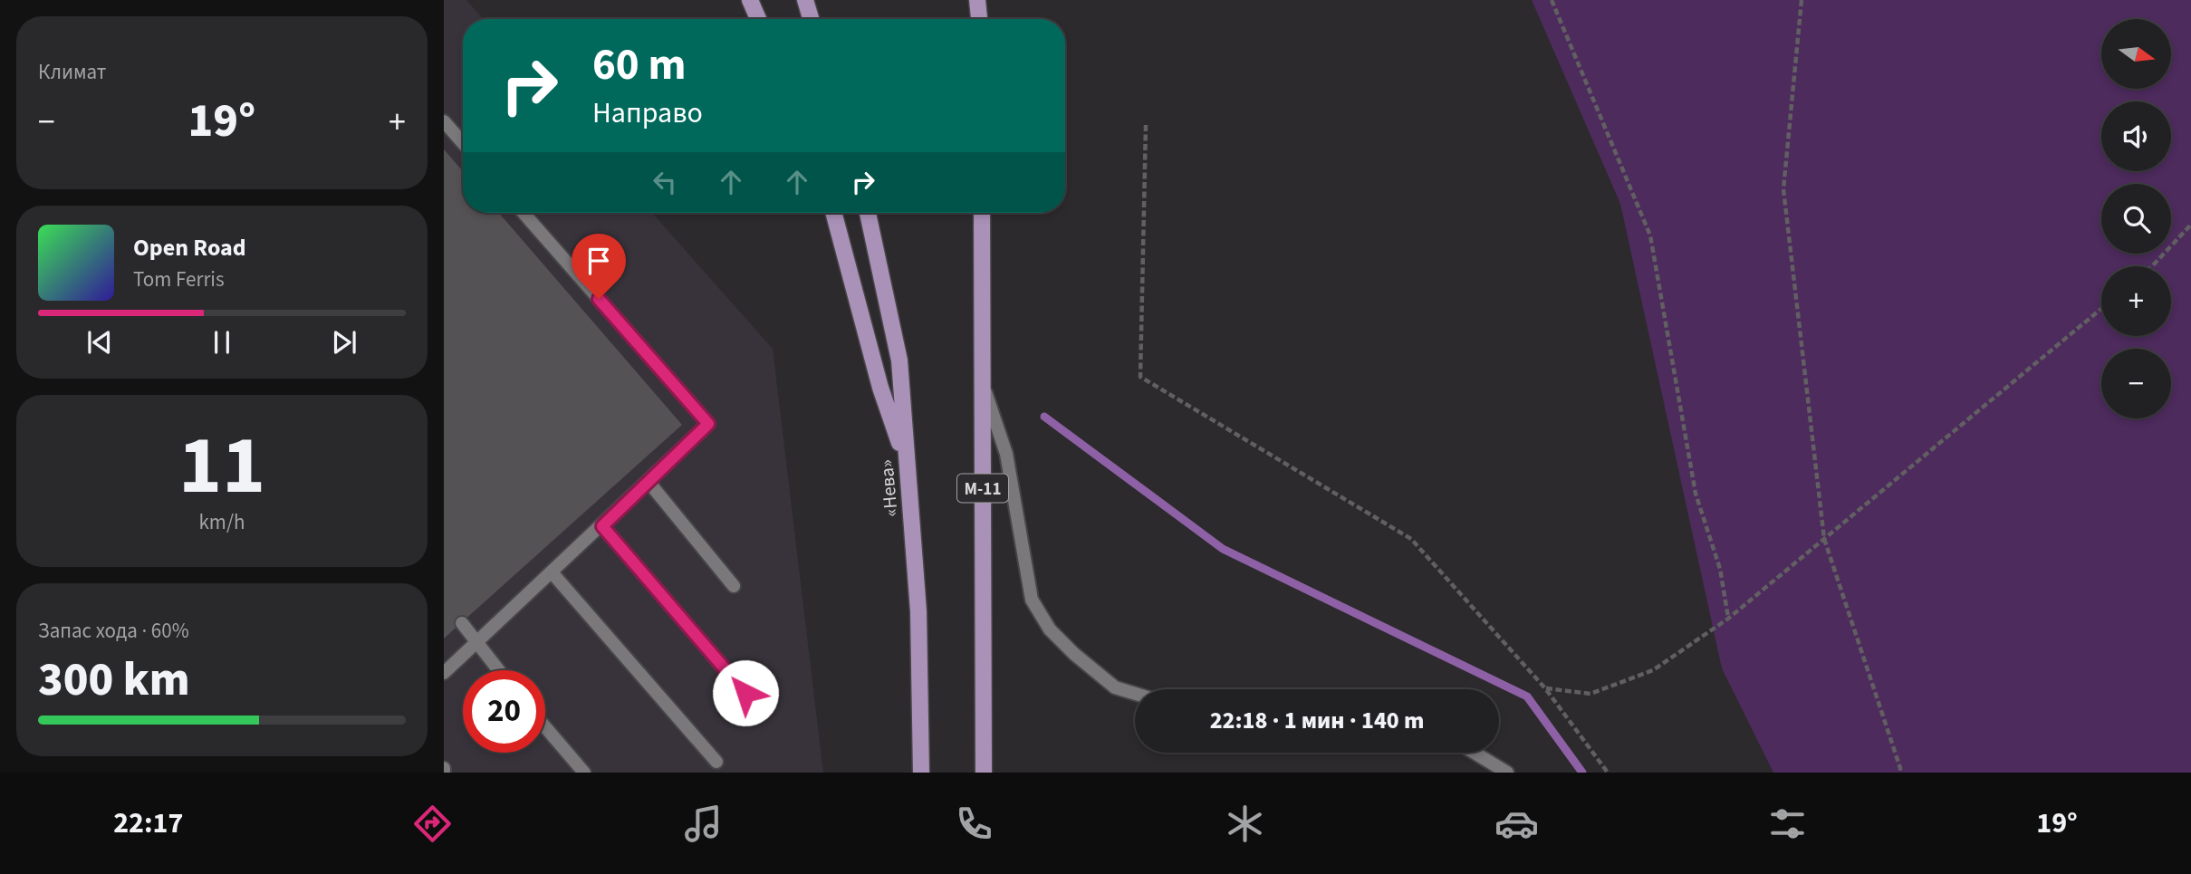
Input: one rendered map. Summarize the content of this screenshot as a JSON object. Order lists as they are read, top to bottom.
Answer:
{
  "streets": {
    "main road": ["«Нева»", "М-11"]
  },
  "north": "right",
  "page": {
    "tile": [
      "Климат",
      ["11", "km/h"],
      ["Запас хода · 60%", "300 km"]
    ],
    "map_buttons": ["+", "−"],
    "turn": ["60 m", "Направо"],
    "heat": ["−", "19°", "+"],
    "song": ["Open Road", "Tom Ferris"],
    "limit": "20",
    "trip": "22:18 · 1 мин · 140 m",
    "tabs": ["22:17", "19°"]
  }
}
